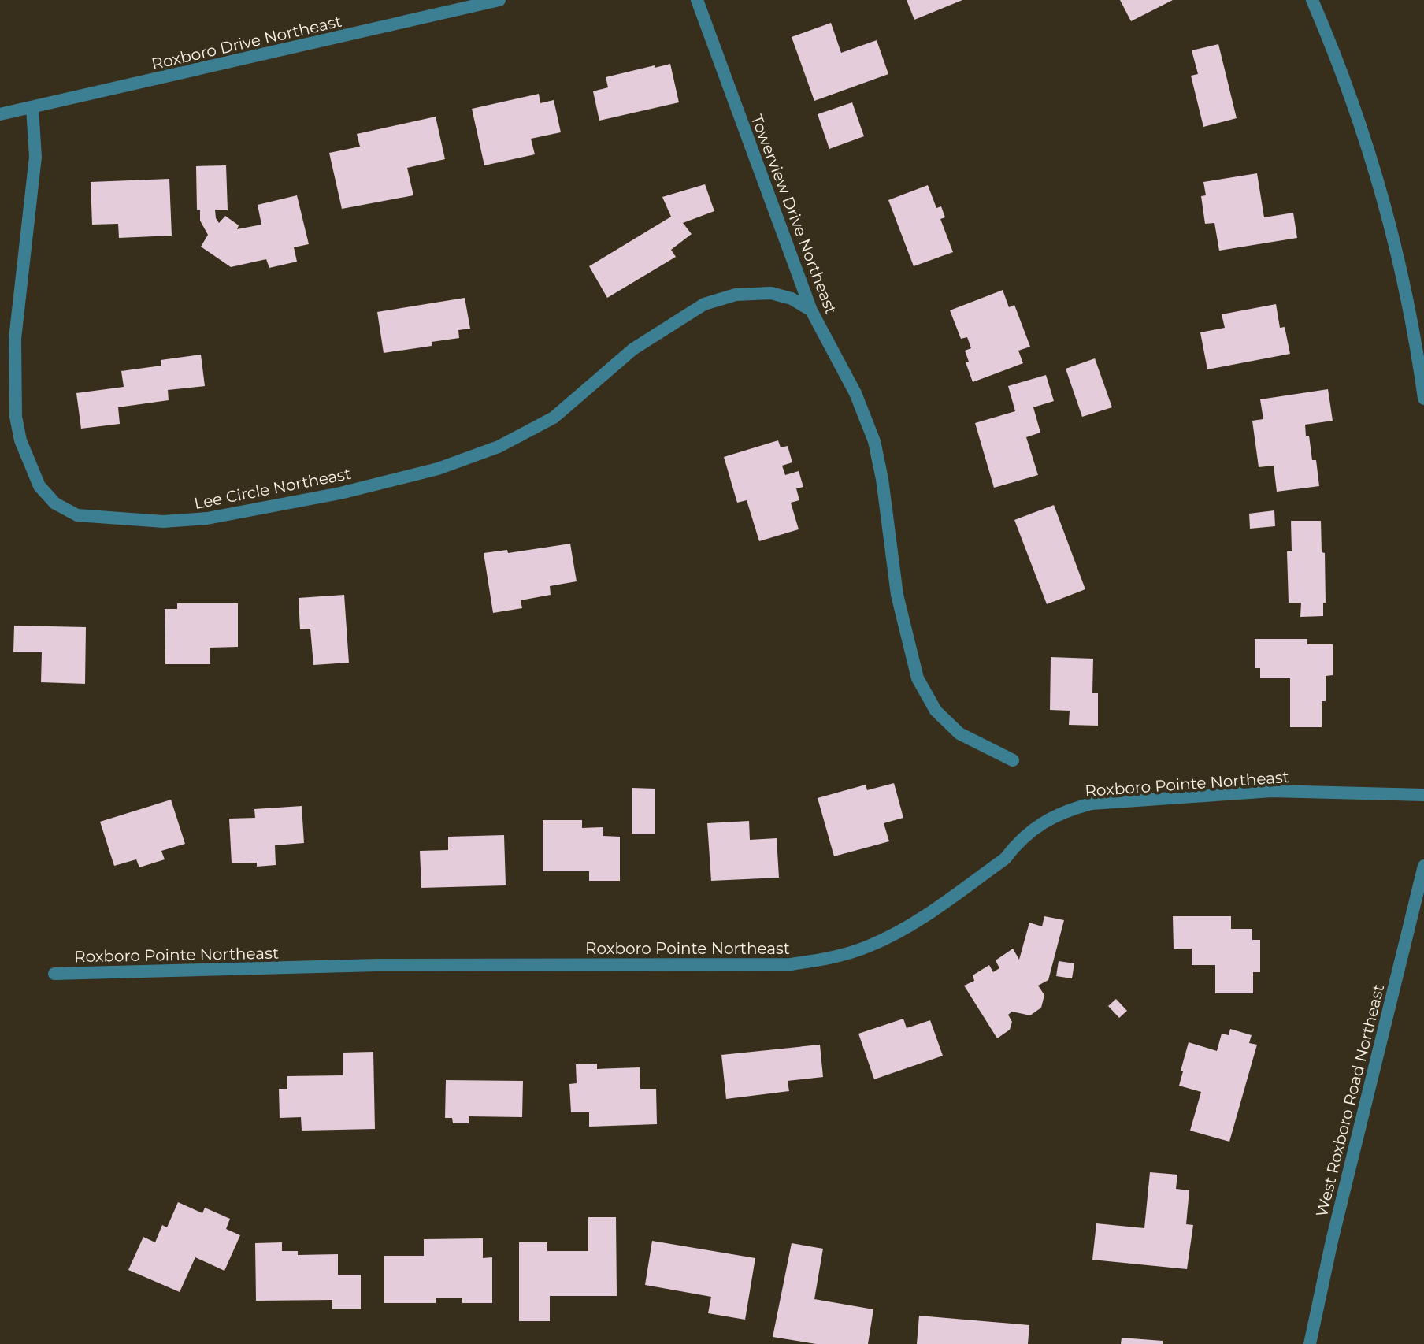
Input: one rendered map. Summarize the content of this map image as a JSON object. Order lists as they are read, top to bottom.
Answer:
{
  "streets": {
    "street": [
      "Roxboro Drive Northeast",
      "Towerview Drive Northeast",
      "Lee Circle Northeast",
      "Roxboro Pointe Northeast",
      "West Roxboro Road Northeast"
    ]
  },
  "crossings": [
    ["Roxboro Drive Northeast", "Lee Circle Northeast"],
    ["Towerview Drive Northeast", "Lee Circle Northeast"]
  ]
}
